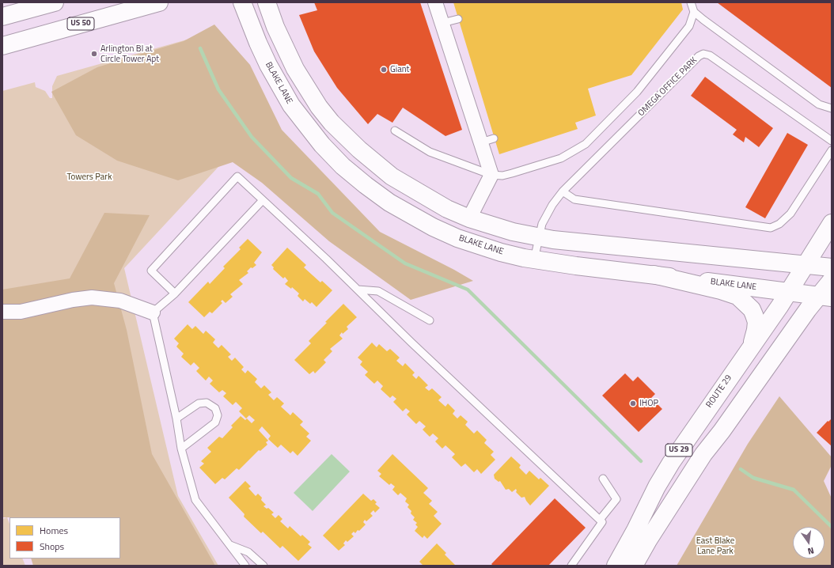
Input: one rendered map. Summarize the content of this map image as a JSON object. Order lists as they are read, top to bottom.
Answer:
{
  "streets": {
    "main road": [
      "US 50",
      "BLAKE LANE",
      "ROUTE 29",
      "US 29"
    ],
    "lane": ["OMEGA OFFICE PARK"]
  },
  "crossings": [
    ["BLAKE LANE", "OMEGA OFFICE PARK"],
    ["BLAKE LANE", "ROUTE 29"],
    ["BLAKE LANE", "US 29"]
  ],
  "parks": ["Towers Park", "East Blake Lane Park"],
  "places": ["Arlington Bl at Circle Tower Apt", "Giant", "IHOP"],
  "legend": ["Homes", "Shops"],
  "north": "bottom"
}
